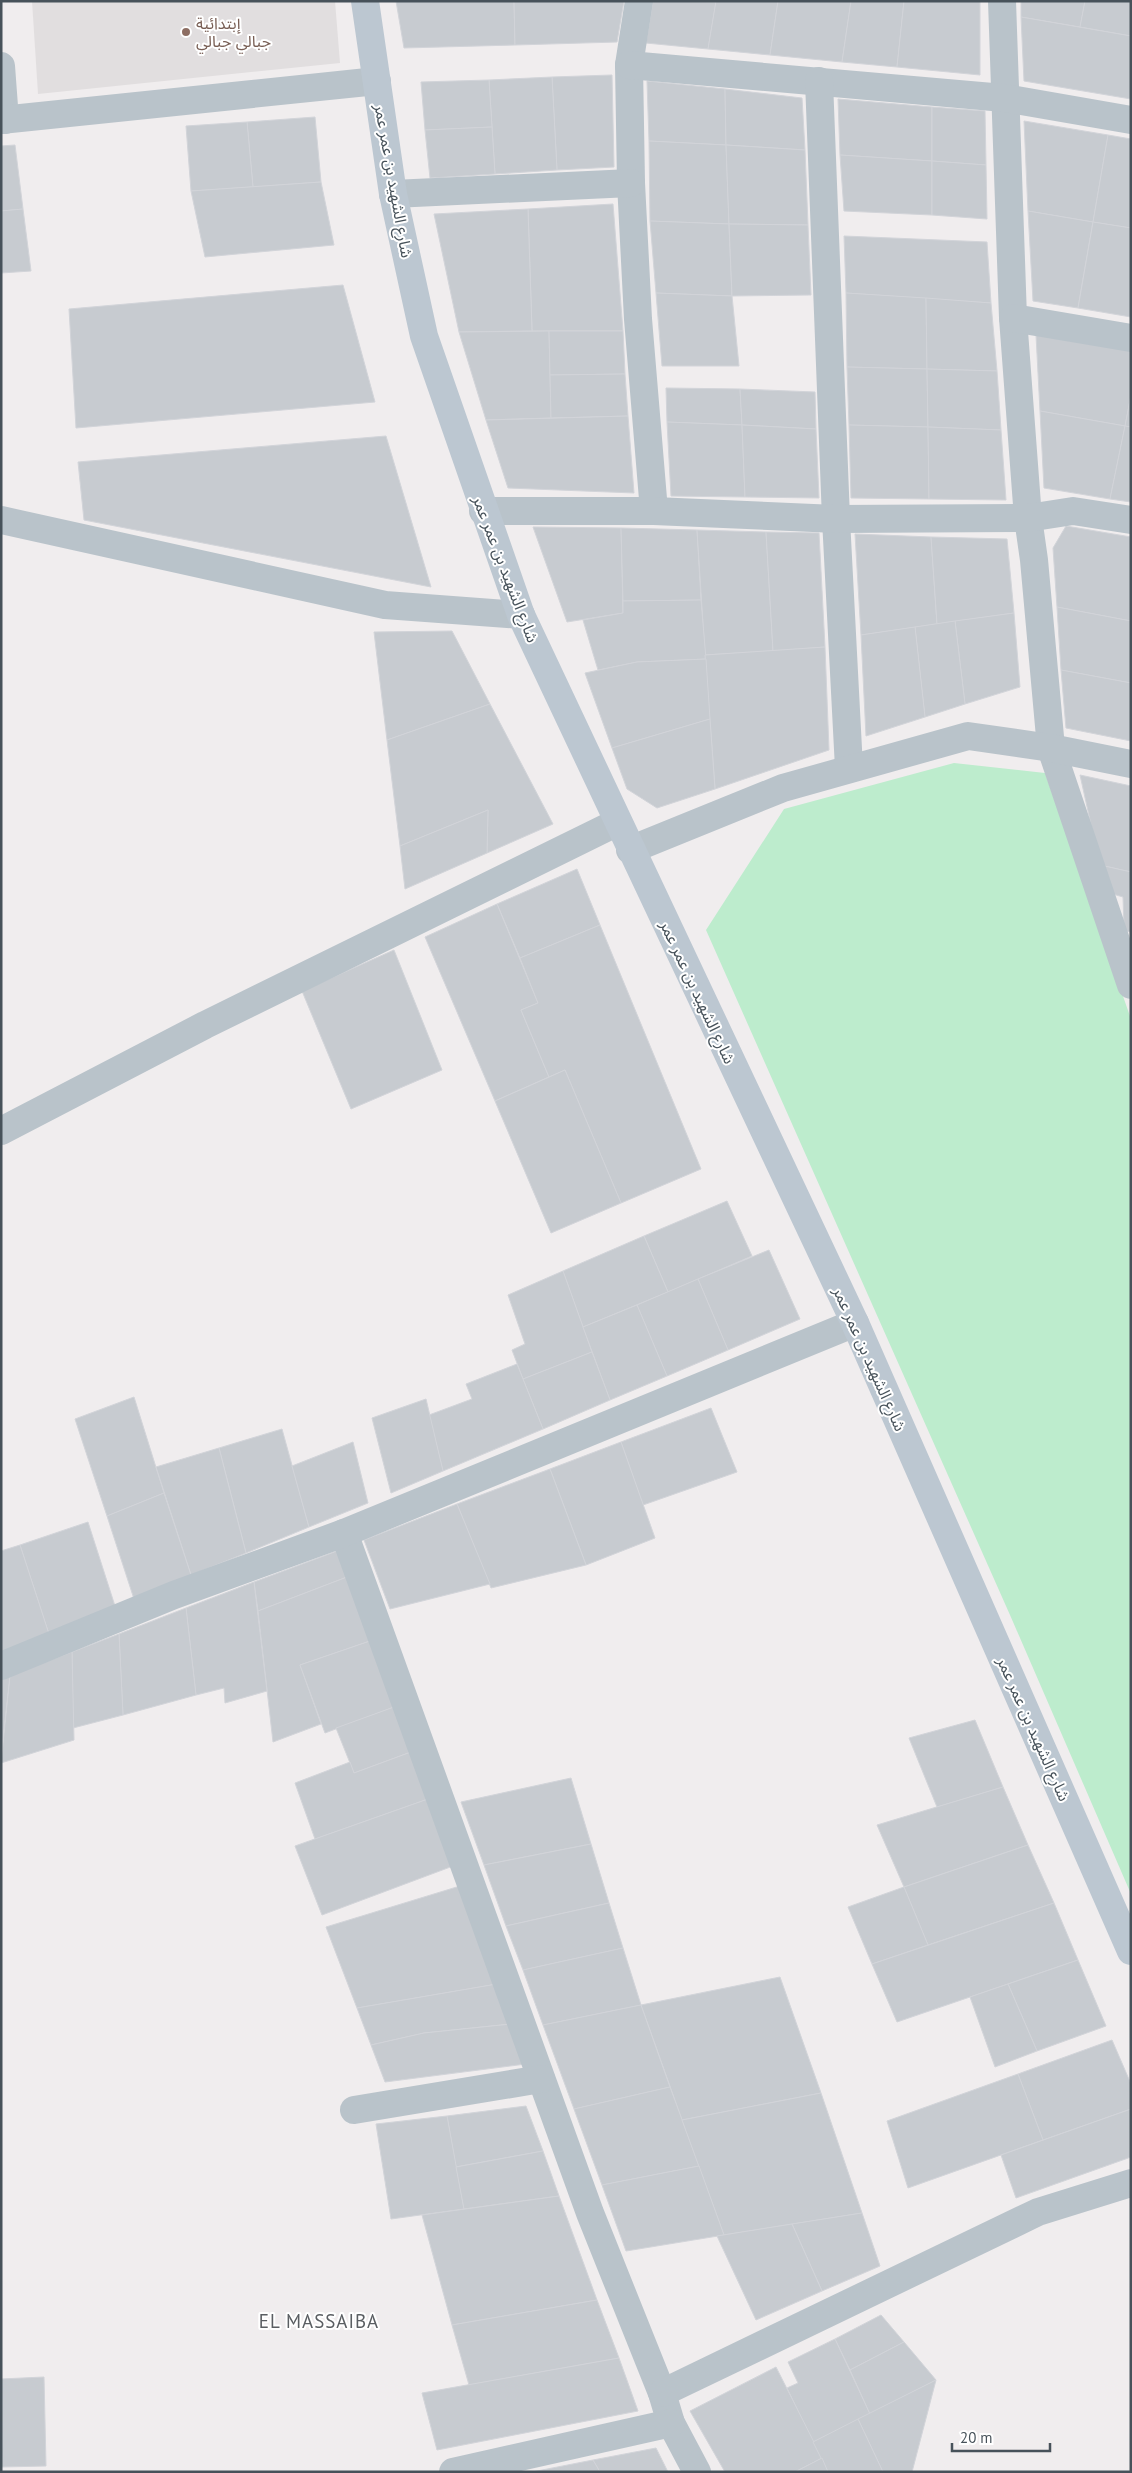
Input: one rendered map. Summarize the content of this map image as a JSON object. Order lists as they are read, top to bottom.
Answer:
{
  "streets": {
    "street": ["شارع الشهيد بن عمر عمر"]
  },
  "districts": ["EL MASSAIBA"],
  "places": ["إبتدائية جبالي جبالي"],
  "scale_bar": "20 m"
}
